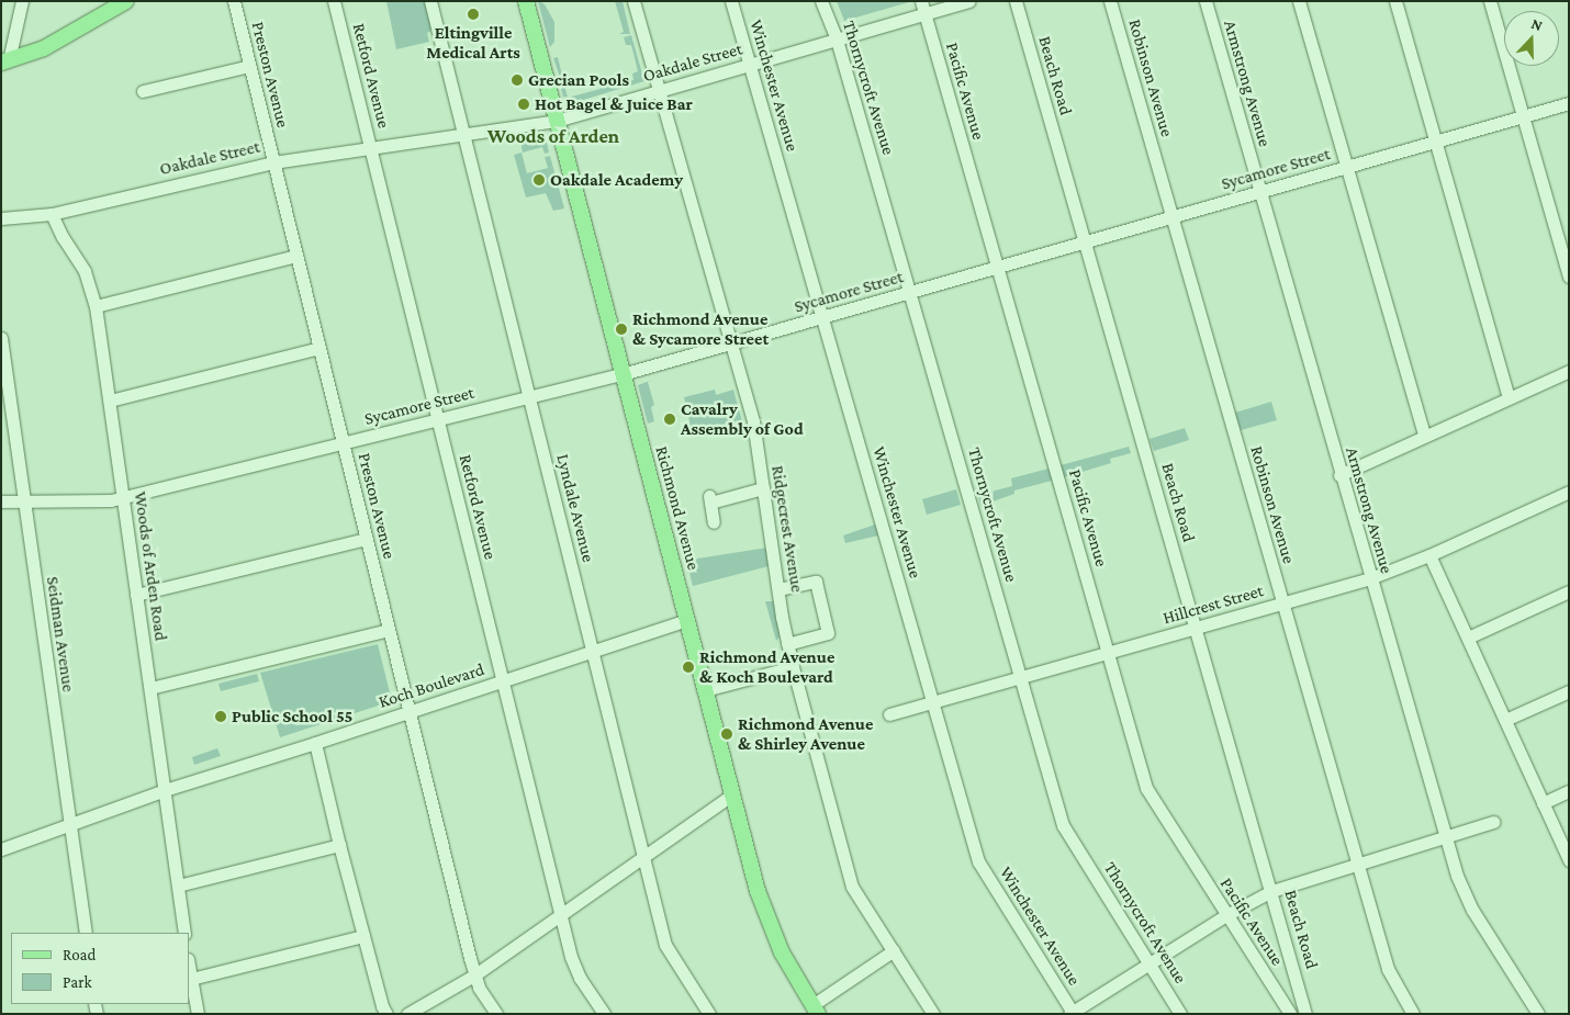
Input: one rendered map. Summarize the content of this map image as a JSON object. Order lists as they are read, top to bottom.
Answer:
{
  "streets": {
    "main road": ["Richmond Avenue"],
    "street": [
      "Oakdale Street",
      "Preston Avenue",
      "Retford Avenue",
      "Beach Road",
      "Robinson Avenue",
      "Armstrong Avenue",
      "Winchester Avenue",
      "Thornycroft Avenue",
      "Pacific Avenue",
      "Sycamore Street",
      "Lyndale Avenue",
      "Ridgecrest Avenue",
      "Woods of Arden Road",
      "Hillcrest Street",
      "Seidman Avenue",
      "Koch Boulevard"
    ]
  },
  "crossings": [
    ["Oakdale Street", "Preston Avenue"],
    ["Oakdale Street", "Retford Avenue"],
    ["Oakdale Street", "Winchester Avenue"],
    ["Oakdale Street", "Thornycroft Avenue"],
    ["Oakdale Street", "Pacific Avenue"],
    ["Oakdale Street", "Lyndale Avenue"],
    ["Oakdale Street", "Richmond Avenue"],
    ["Oakdale Street", "Ridgecrest Avenue"],
    ["Oakdale Street", "Woods of Arden Road"],
    ["Preston Avenue", "Sycamore Street"],
    ["Preston Avenue", "Koch Boulevard"],
    ["Retford Avenue", "Sycamore Street"],
    ["Retford Avenue", "Koch Boulevard"],
    ["Beach Road", "Sycamore Street"],
    ["Beach Road", "Hillcrest Street"],
    ["Robinson Avenue", "Sycamore Street"],
    ["Robinson Avenue", "Hillcrest Street"],
    ["Armstrong Avenue", "Sycamore Street"],
    ["Armstrong Avenue", "Hillcrest Street"],
    ["Winchester Avenue", "Sycamore Street"],
    ["Winchester Avenue", "Hillcrest Street"],
    ["Thornycroft Avenue", "Sycamore Street"],
    ["Thornycroft Avenue", "Hillcrest Street"],
    ["Pacific Avenue", "Sycamore Street"],
    ["Pacific Avenue", "Hillcrest Street"],
    ["Sycamore Street", "Lyndale Avenue"],
    ["Sycamore Street", "Richmond Avenue"],
    ["Sycamore Street", "Ridgecrest Avenue"],
    ["Sycamore Street", "Woods of Arden Road"],
    ["Sycamore Street", "Seidman Avenue"],
    ["Lyndale Avenue", "Koch Boulevard"],
    ["Richmond Avenue", "Koch Boulevard"],
    ["Woods of Arden Road", "Koch Boulevard"],
    ["Seidman Avenue", "Koch Boulevard"]
  ],
  "districts": ["Woods of Arden"],
  "places": [
    "Eltingville Medical Arts",
    "Grecian Pools",
    "Hot Bagel & Juice Bar",
    "Oakdale Academy",
    "Richmond Avenue & Sycamore Street",
    "Cavalry Assembly of God",
    "Richmond Avenue & Koch Boulevard",
    "Public School 55",
    "Richmond Avenue & Shirley Avenue"
  ],
  "legend": ["Road", "Park"],
  "north": "top"
}
